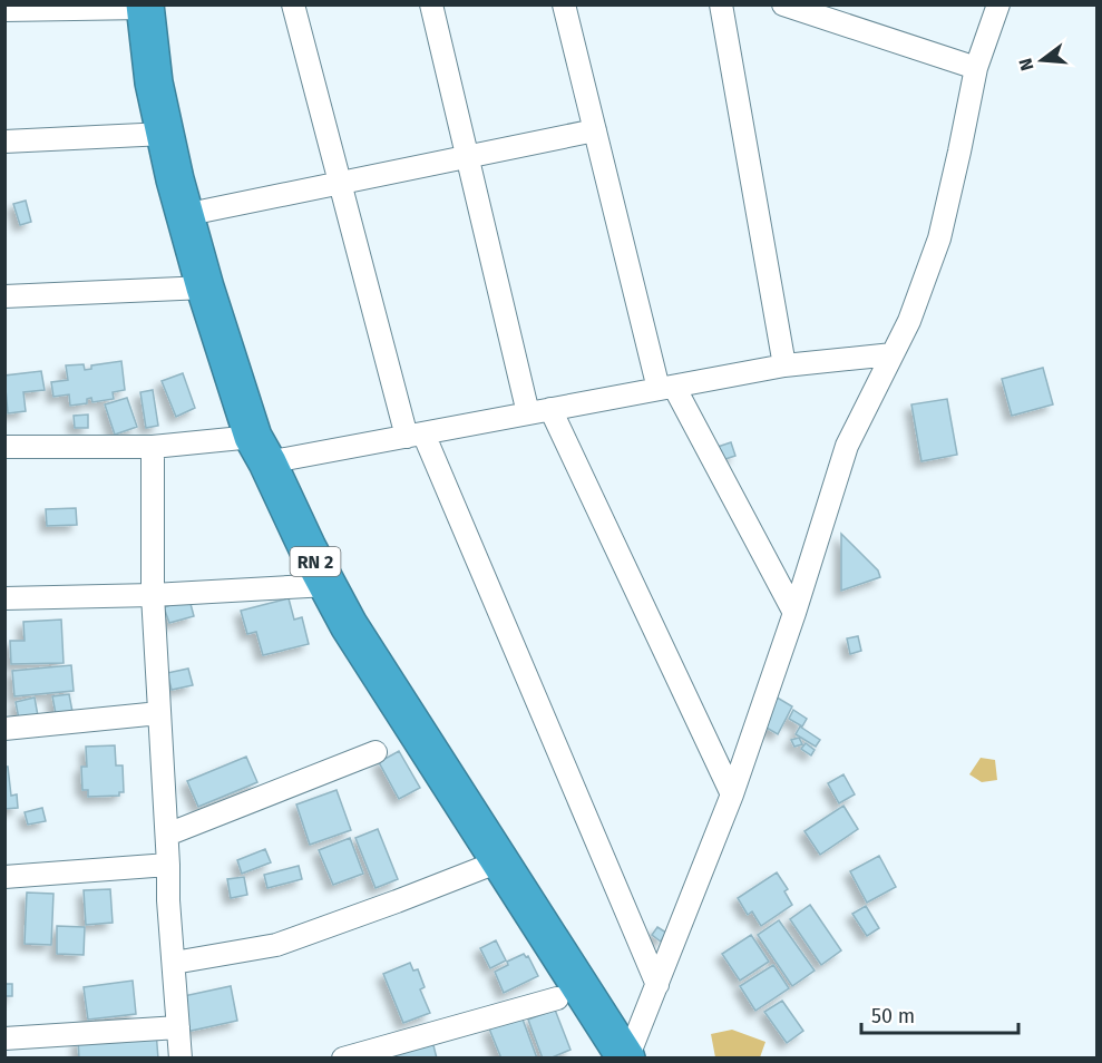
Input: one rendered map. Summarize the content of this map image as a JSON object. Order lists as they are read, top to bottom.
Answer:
{
  "streets": {
    "highway": ["RN 2"]
  },
  "scale_bar": "50 m",
  "north": "left"
}
